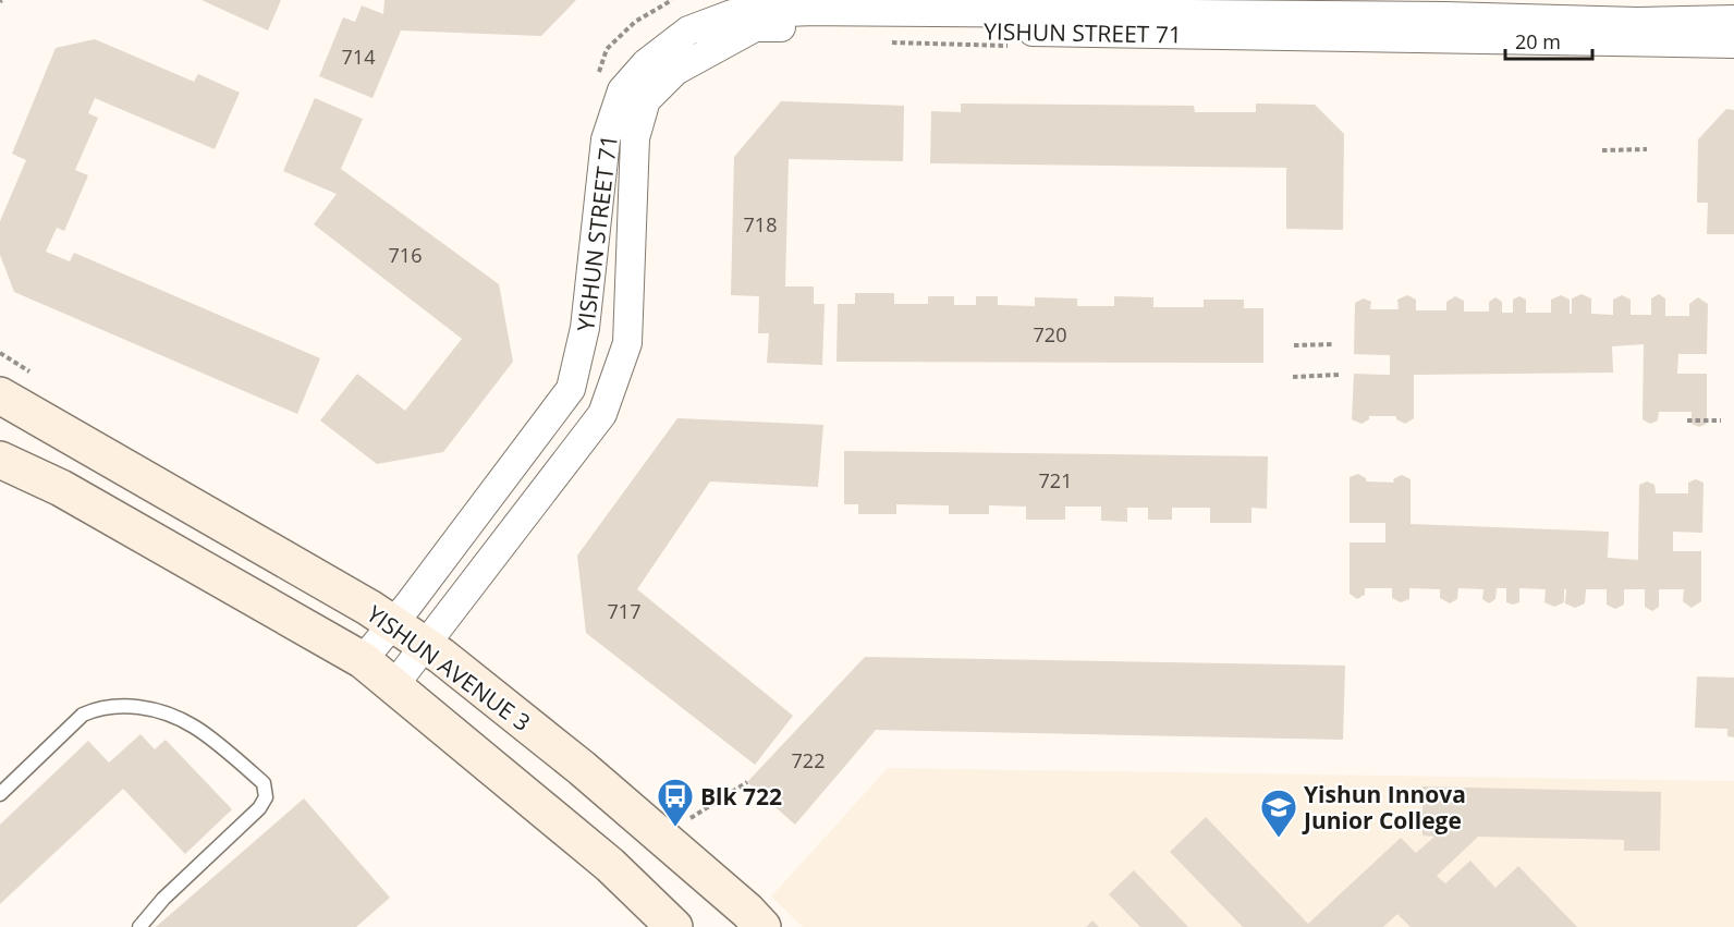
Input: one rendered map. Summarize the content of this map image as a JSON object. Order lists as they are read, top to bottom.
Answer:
{
  "streets": {
    "main road": ["YISHUN AVENUE 3"],
    "street": ["YISHUN STREET 71"]
  },
  "crossings": [
    ["YISHUN STREET 71", "YISHUN AVENUE 3"]
  ],
  "places": {
    "bus stop": ["Blk 722"],
    "school or university": ["Yishun Innova Junior College"]
  },
  "house_numbers": [
    "714",
    "718",
    "716",
    "720",
    "721",
    "717",
    "722"
  ],
  "scale_bar": "20 m"
}
